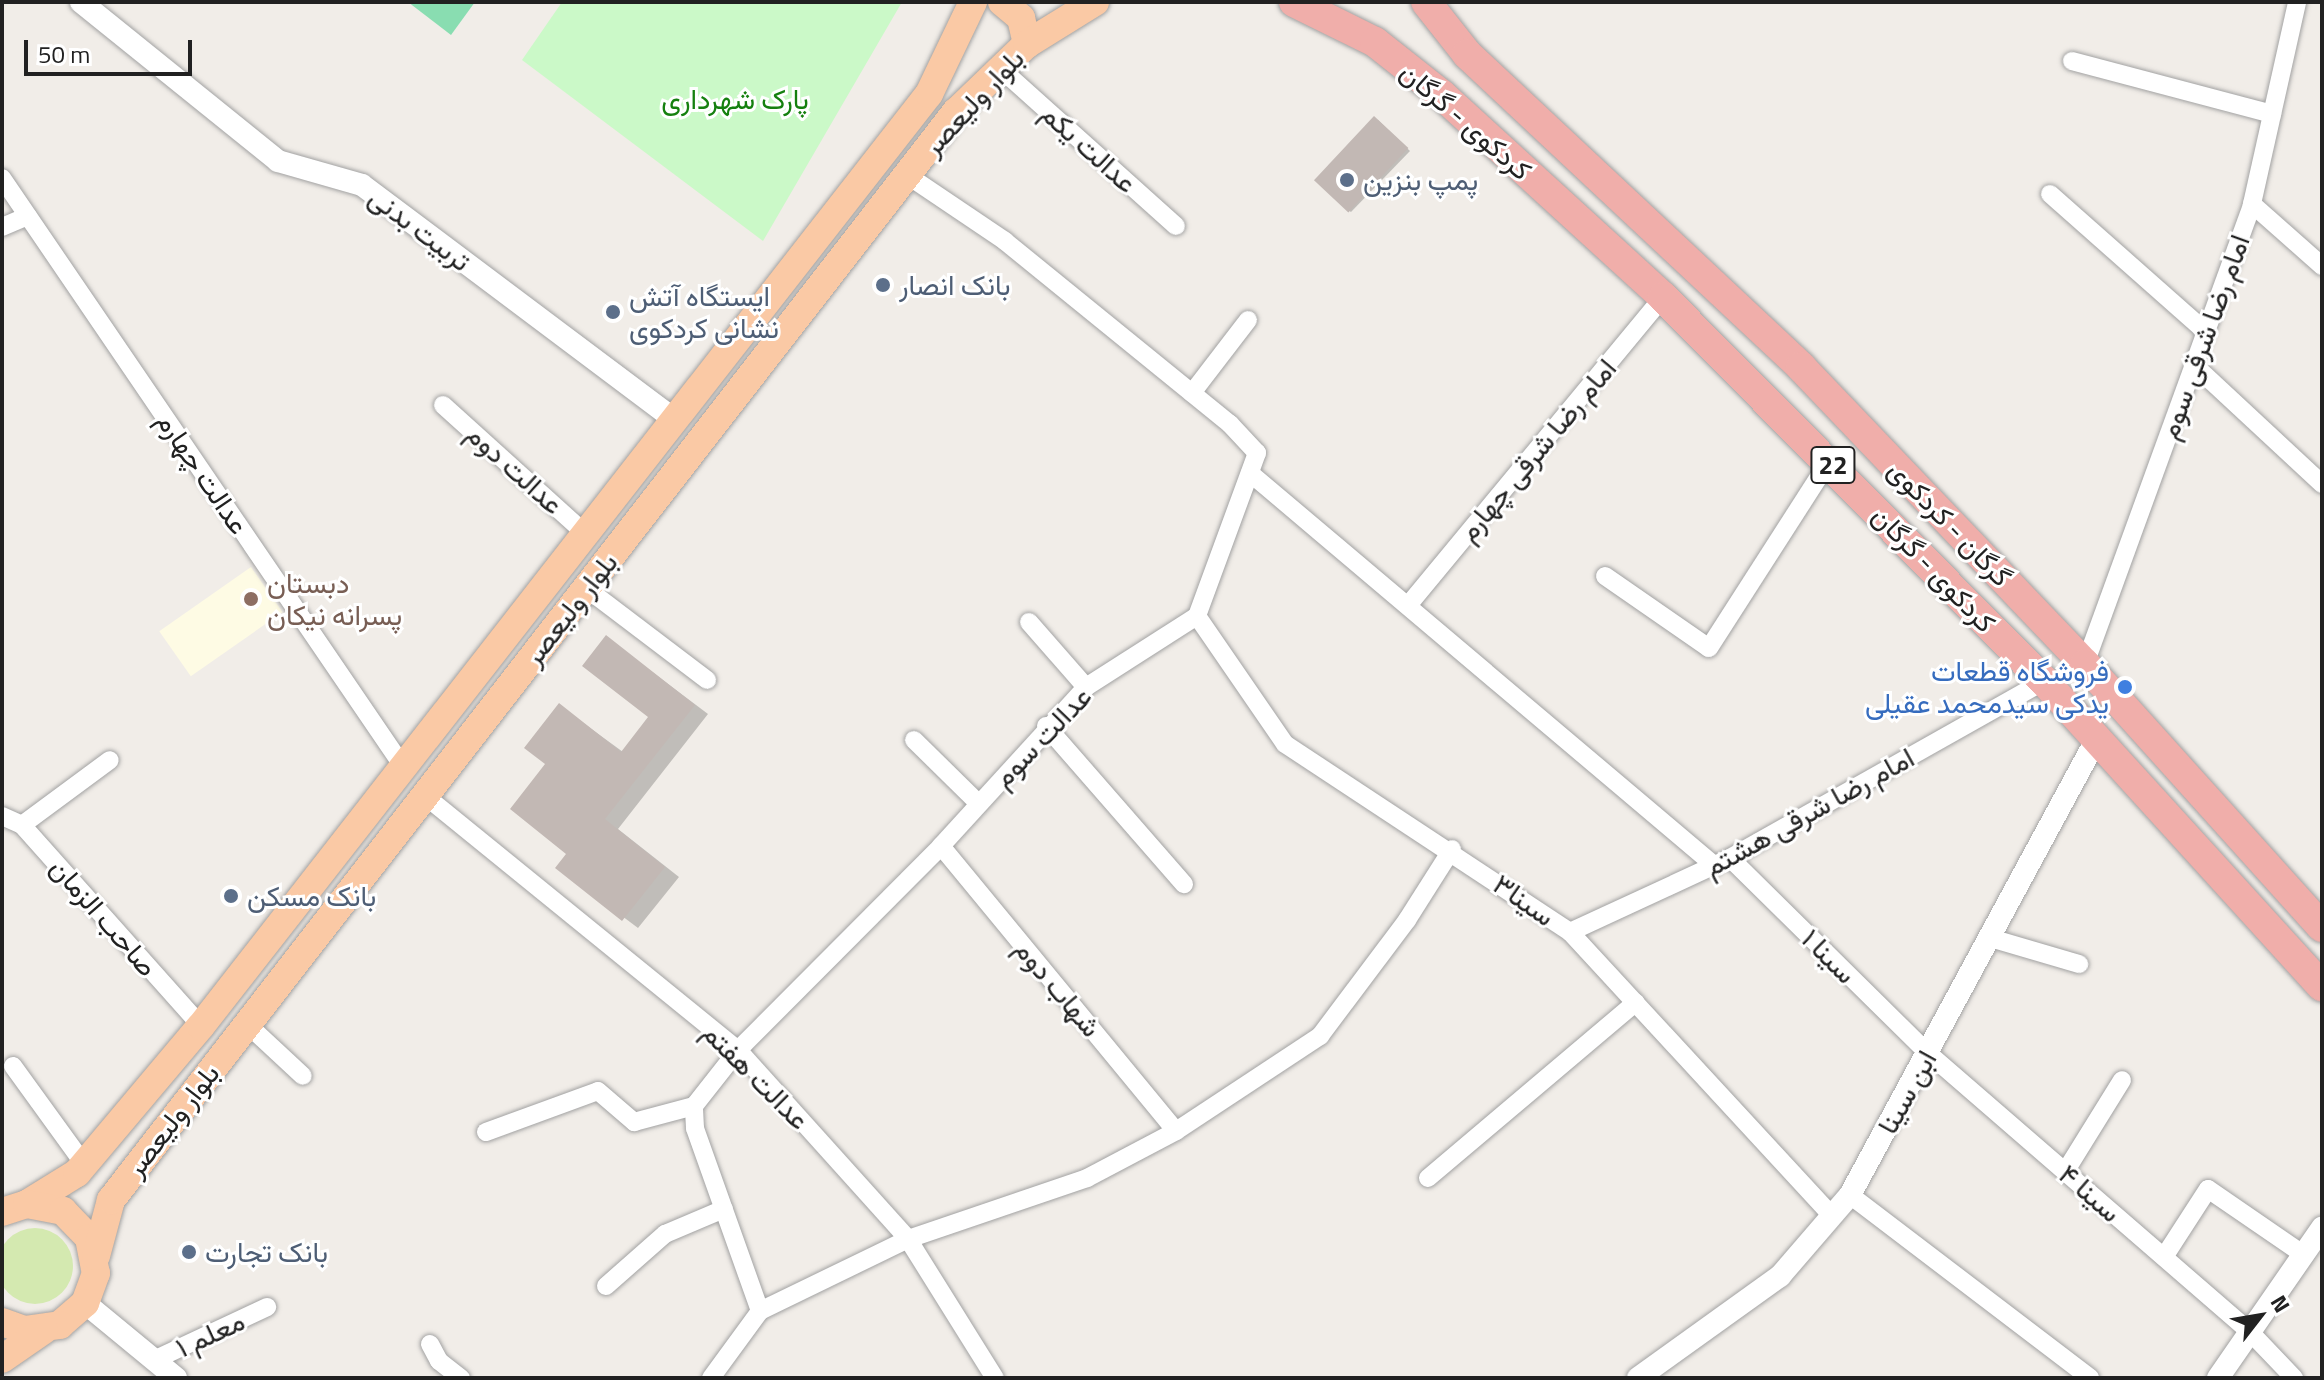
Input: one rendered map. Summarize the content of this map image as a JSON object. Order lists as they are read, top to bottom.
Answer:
{
  "streets": {
    "highway": ["کردکوی - گرگان", "22", "گرگان - کردکوی"],
    "main road": ["بلوار ولیعصر"],
    "street": [
      "عدالت یکم",
      "تربیت بدنی",
      "امام رضا شرقی سوم",
      "امام رضا شرقی چهارم",
      "عدالت دوم",
      "عدالت چهارم",
      "عدالت سوم",
      "امام رضا شرقی هشتم",
      "سینا۳",
      "صاحب الزمان",
      "سینا ۱",
      "شهاب دوم",
      "عدالت هفتم",
      "ابن سینا",
      "سینا ۴",
      "معلم ۱"
    ]
  },
  "crossings": [
    ["بلوار ولیعصر", "عدالت یکم"],
    ["بلوار ولیعصر", "تربیت بدنی"],
    ["بلوار ولیعصر", "عدالت دوم"],
    ["بلوار ولیعصر", "عدالت چهارم"],
    ["بلوار ولیعصر", "صاحب الزمان"],
    ["بلوار ولیعصر", "عدالت هفتم"],
    ["کردکوی - گرگان", "امام رضا شرقی چهارم"],
    ["کردکوی - گرگان", "امام رضا شرقی هشتم"],
    ["کردکوی - گرگان", "ابن سینا"],
    ["امام رضا شرقی سوم", "گرگان - کردکوی"],
    ["امام رضا شرقی چهارم", "سینا ۱"],
    ["عدالت سوم", "سینا۳"],
    ["عدالت سوم", "شهاب دوم"],
    ["عدالت سوم", "عدالت هفتم"],
    ["امام رضا شرقی هشتم", "سینا۳"],
    ["امام رضا شرقی هشتم", "سینا ۱"],
    ["سینا۳", "ابن سینا"],
    ["سینا ۱", "ابن سینا"],
    ["سینا ۱", "سینا ۴"],
    ["ابن سینا", "سینا ۴"]
  ],
  "parks": ["پارک شهرداری"],
  "places": [
    "پمپ بنزین",
    "بانک انصار",
    "ایستگاه آتش نشانی کردکوی",
    "دبستان پسرانه نیکان",
    "فروشگاه قطعات یدکی سیدمحمد عقیلی",
    "بانک مسکن",
    "بانک تجارت"
  ],
  "scale_bar": "50 m",
  "north": "top right"
}
